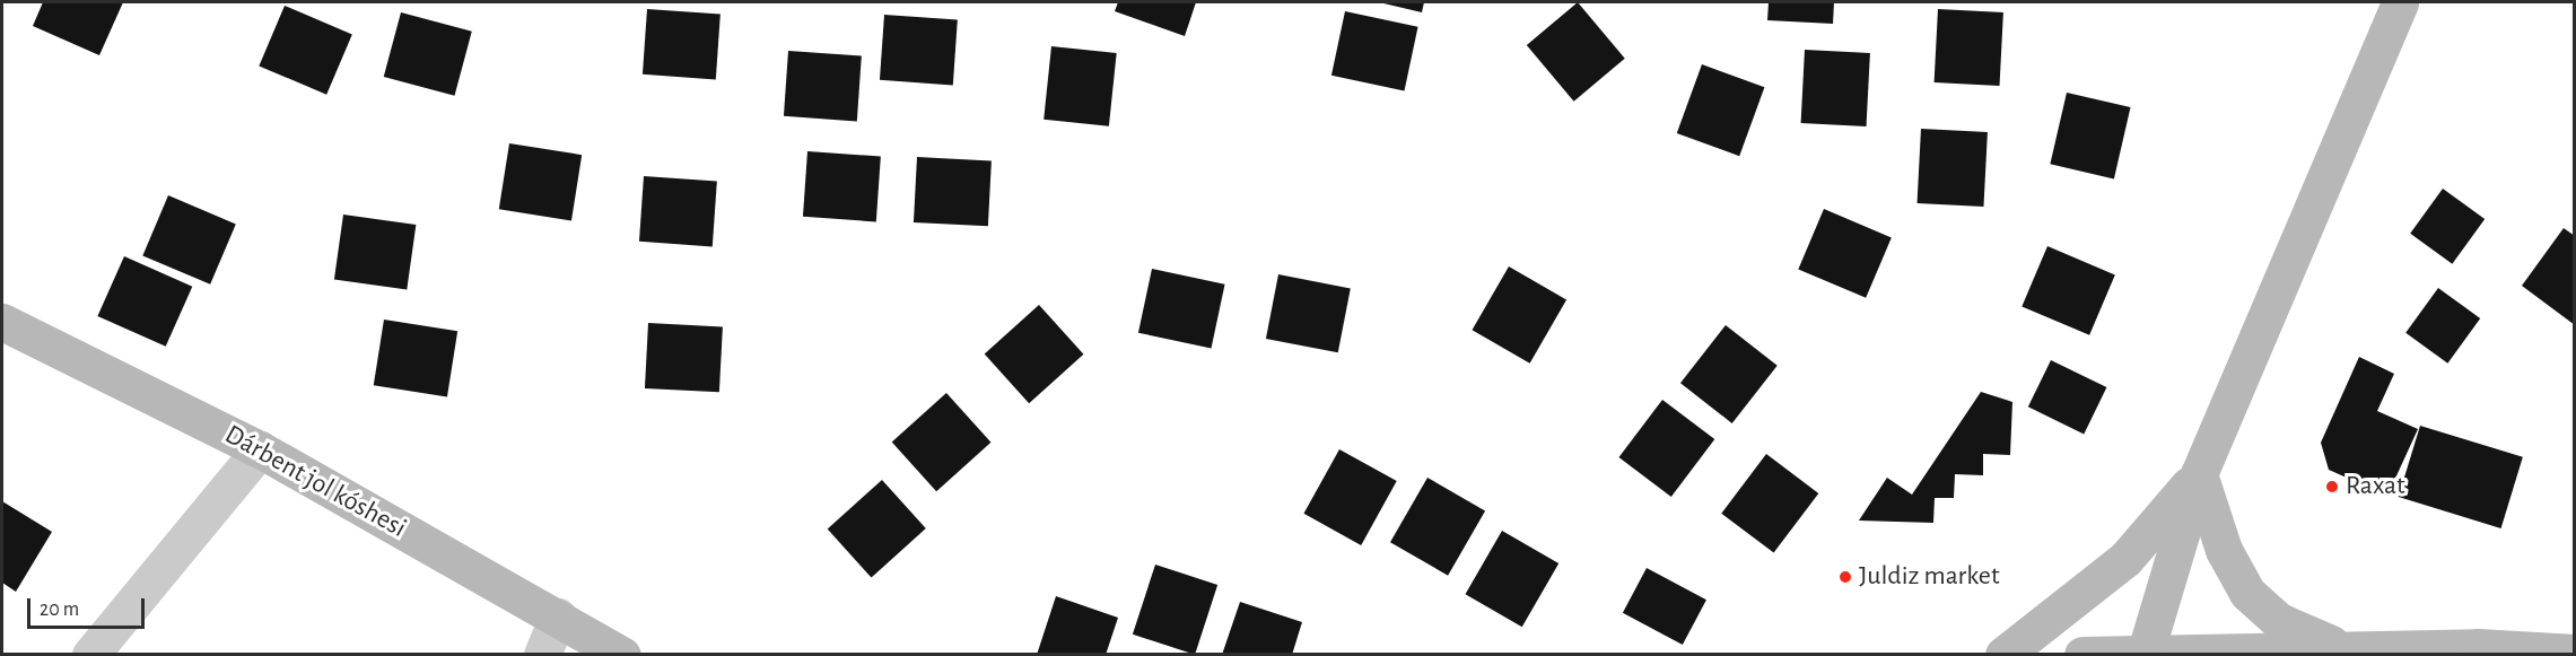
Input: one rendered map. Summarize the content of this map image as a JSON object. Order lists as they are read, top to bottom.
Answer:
{
  "streets": {
    "street": ["Dárbent jol kóshesi"]
  },
  "places": ["Raxat", "Juldiz market"],
  "scale_bar": "20 m"
}
